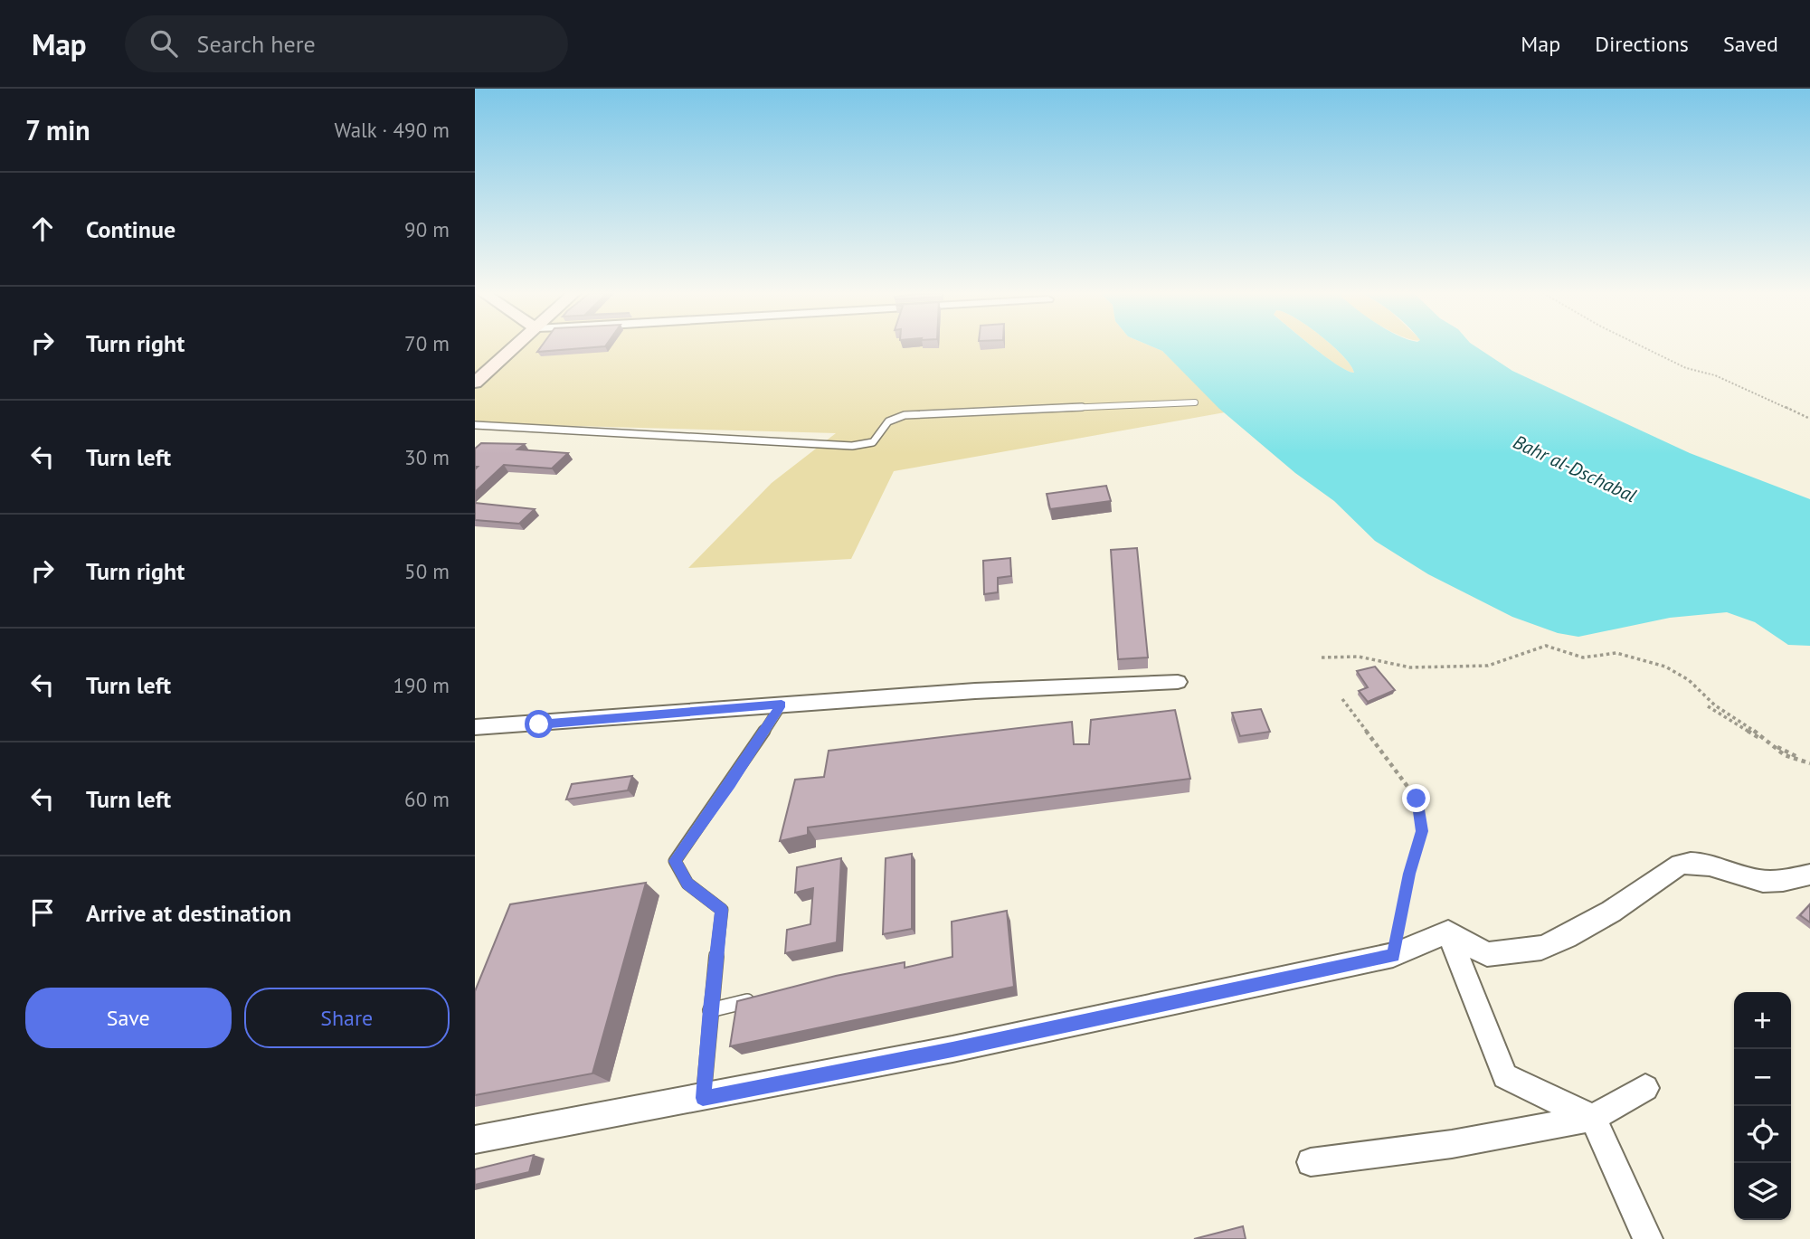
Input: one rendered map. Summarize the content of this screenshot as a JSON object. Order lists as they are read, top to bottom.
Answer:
{
  "water": ["Bahr al-Dschabal"],
  "page": {
    "header": "Map",
    "search": "Search here",
    "nav": ["Map", "Directions", "Saved"],
    "heading": ["7 min", "Walk · 490 m"],
    "list": [
      ["Continue", "90 m"],
      ["Turn right", "70 m"],
      ["Turn left", "30 m"],
      ["Turn right", "50 m"],
      ["Turn left", "190 m"],
      ["Turn left", "60 m"],
      "Arrive at destination"
    ],
    "buttons": ["Save", "Share"],
    "map_buttons": ["+", "−"]
  }
}
